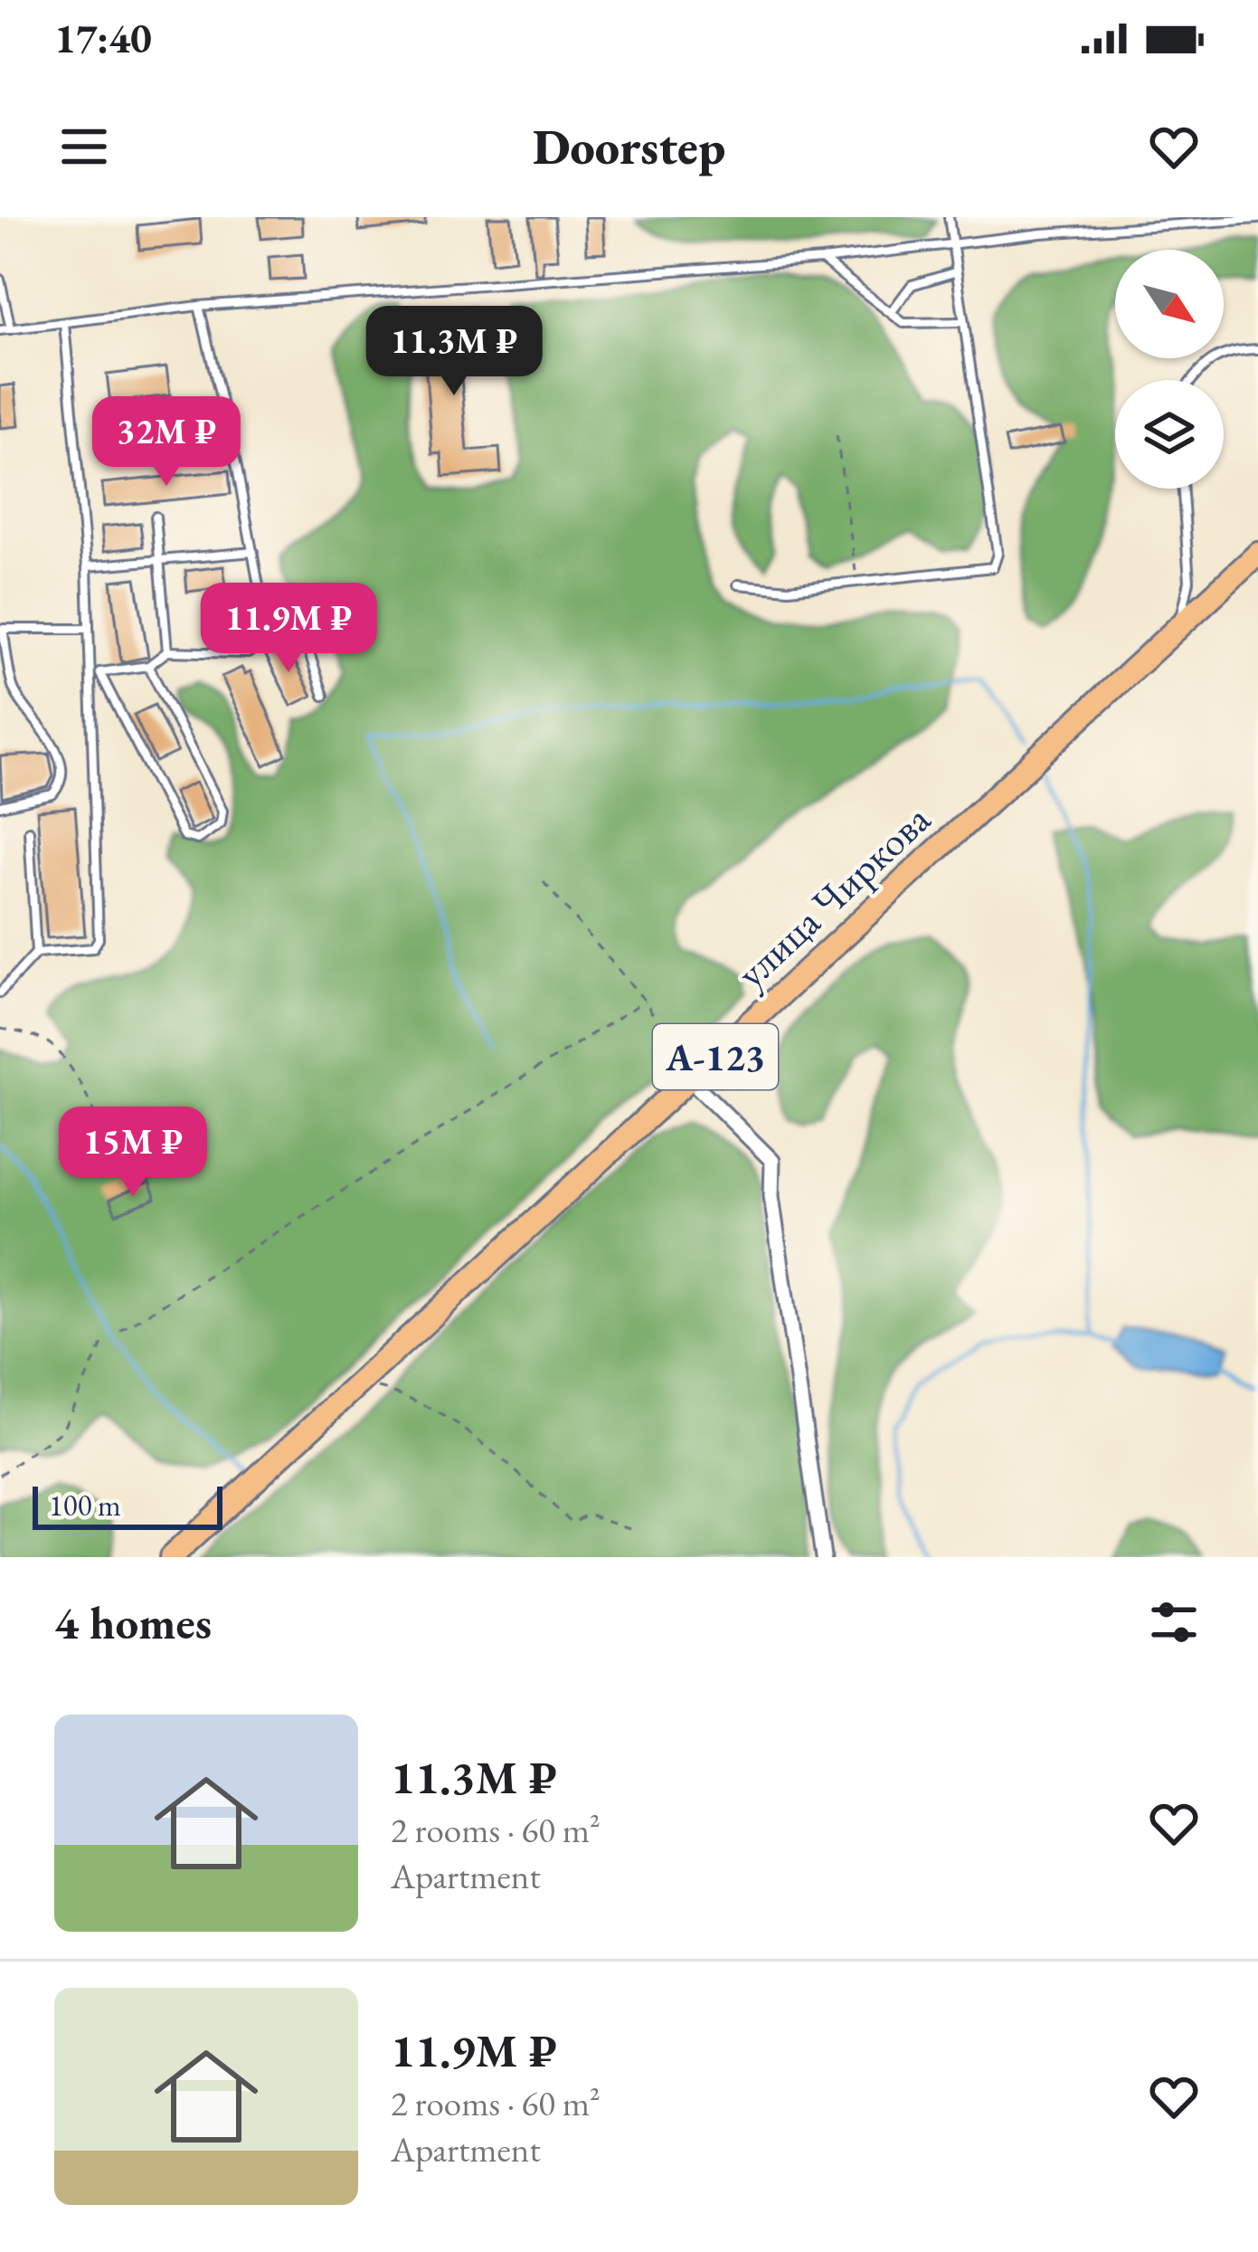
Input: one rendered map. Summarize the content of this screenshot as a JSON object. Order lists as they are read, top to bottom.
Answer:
{
  "streets": {
    "main road": ["улица Чиркова", "А-123"]
  },
  "scale_bar": "100 m",
  "north": "bottom right",
  "page": {
    "status": "17:40",
    "header": "Doorstep",
    "price": [
      "11.3M ₽",
      "32M ₽",
      "11.9M ₽",
      "15M ₽"
    ],
    "scale": "100 m",
    "heading": "4 homes",
    "list": [
      {
        "name": "11.3M ₽",
        "note": "2 rooms · 60 m² · Apartment"
      },
      {
        "name": "11.9M ₽",
        "note": "2 rooms · 60 m² · Apartment"
      }
    ]
  }
}
